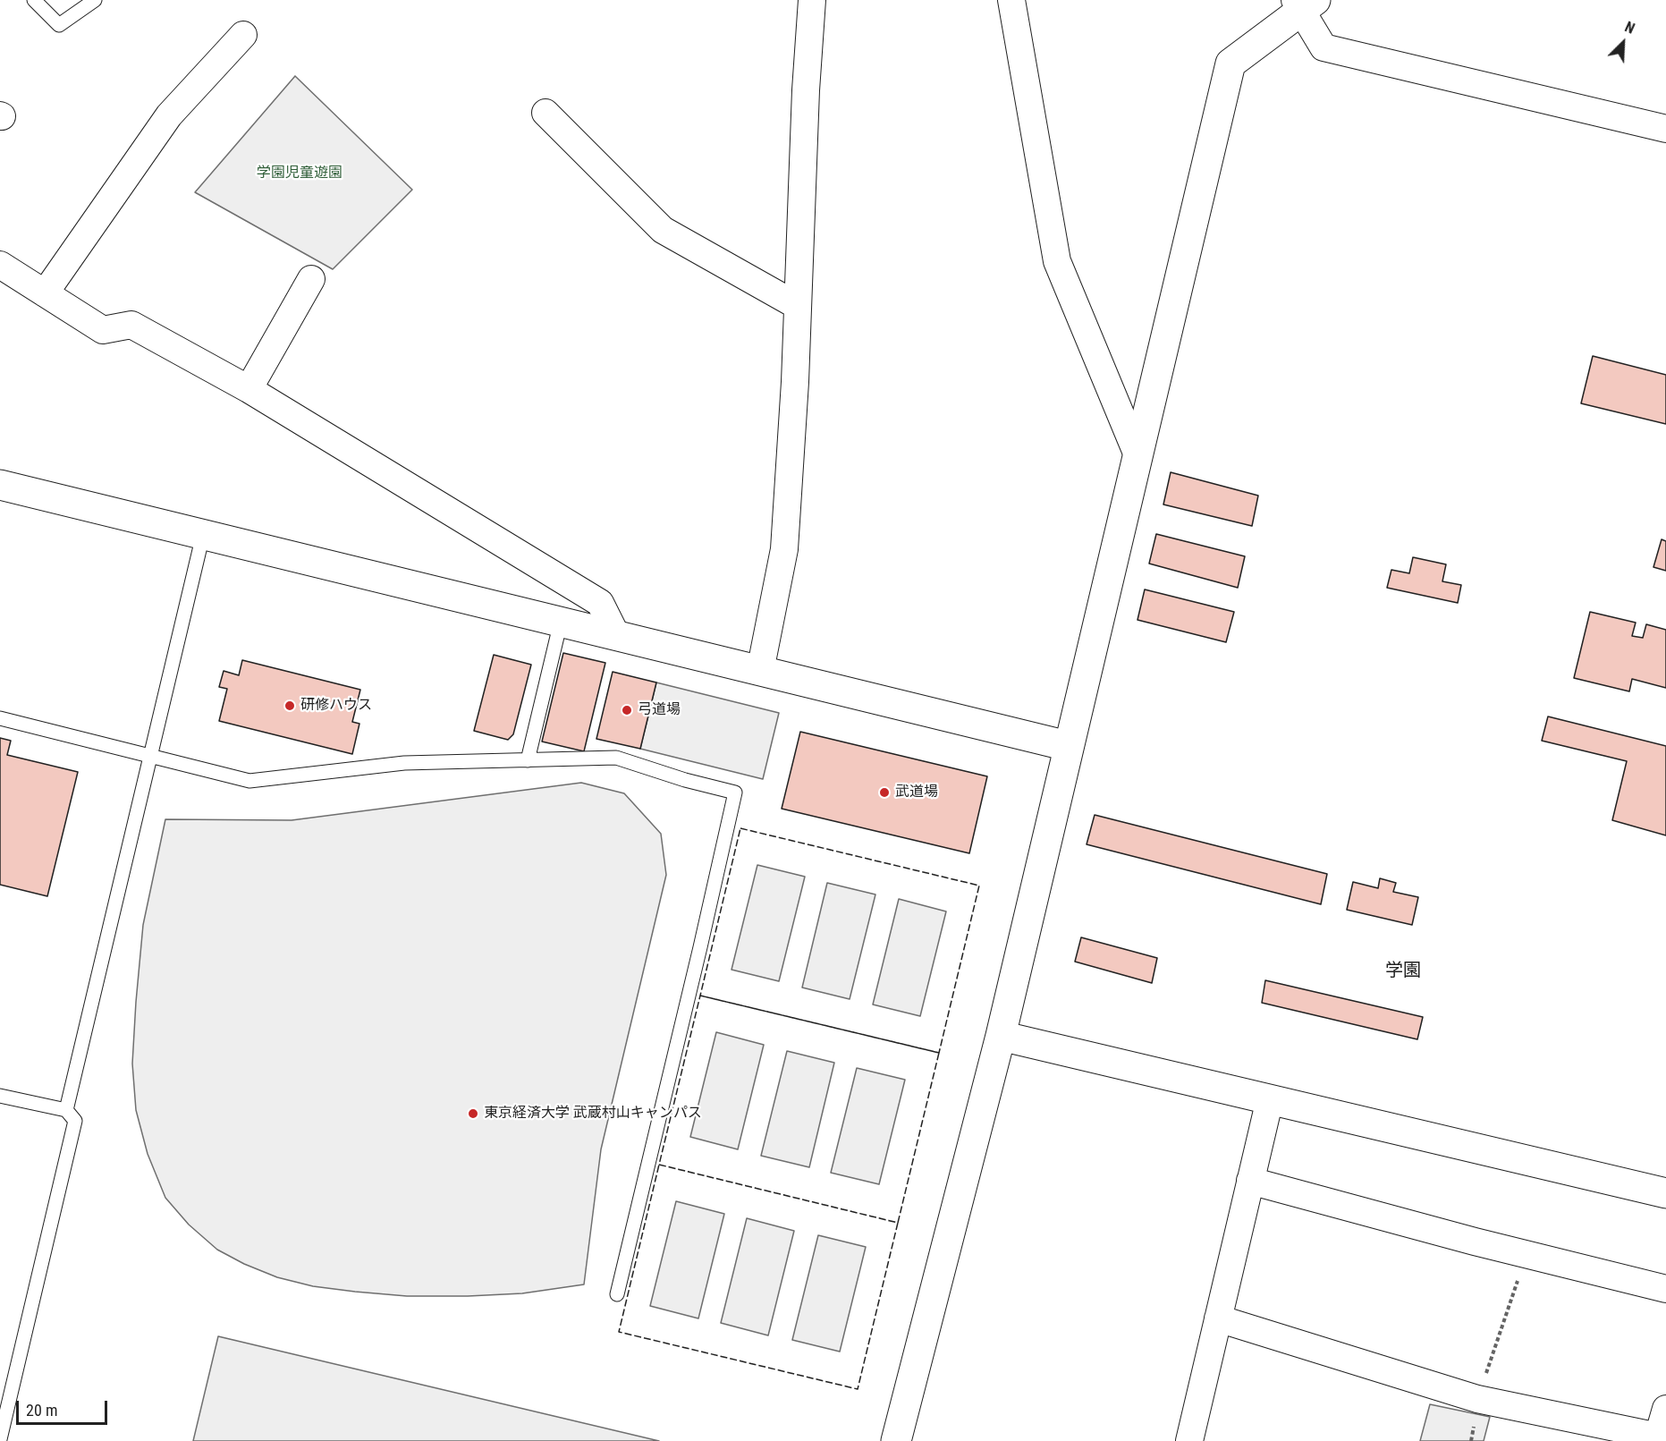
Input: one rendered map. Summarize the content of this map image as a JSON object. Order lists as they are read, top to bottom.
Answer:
{
  "districts": ["学園"],
  "parks": ["学園児童遊園"],
  "places": [
    "研修ハウス",
    "弓道場",
    "武道場",
    "東京経済大学 武蔵村山キャンパス"
  ],
  "scale_bar": "20 m",
  "north": "top right"
}
